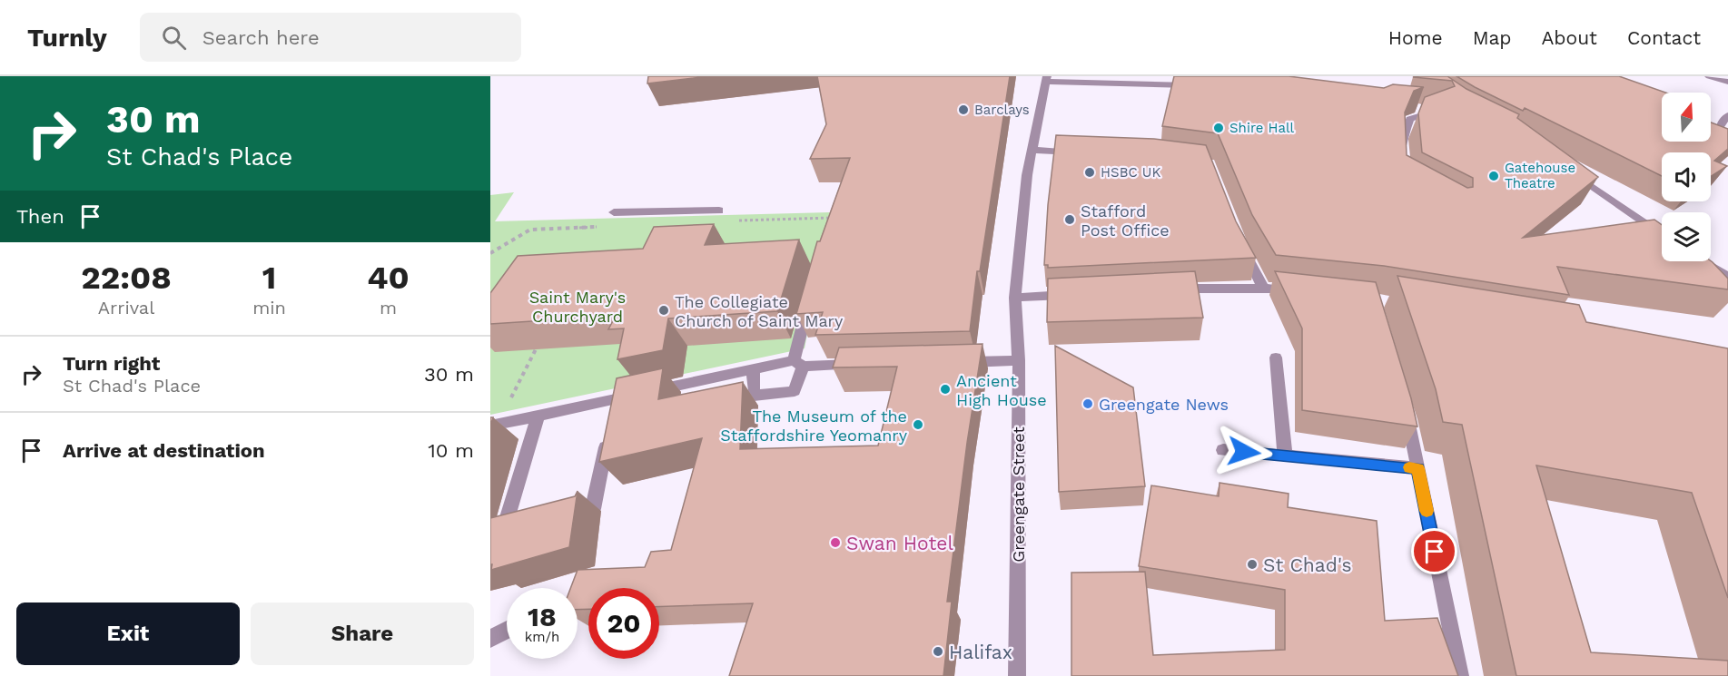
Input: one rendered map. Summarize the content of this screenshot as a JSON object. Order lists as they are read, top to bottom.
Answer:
{
  "streets": {
    "street": ["Greengate Street"]
  },
  "parks": ["Saint Mary's Churchyard"],
  "places": [
    "Barclays",
    "Shire Hall",
    "HSBC UK",
    "Gatehouse Theatre",
    "Stafford Post Office",
    "The Collegiate Church of Saint Mary",
    "Ancient High House",
    "Greengate News",
    "The Museum of the Staffordshire Yeomanry",
    "Swan Hotel",
    "St Chad's",
    "Halifax"
  ],
  "north": "top",
  "page": {
    "header": "Turnly",
    "search": "Search here",
    "nav": [
      "Home",
      "Map",
      "About",
      "Contact"
    ],
    "turn": ["30 m", "St Chad's Place"],
    "then": "Then",
    "eta": [
      "22:08",
      "Arrival",
      "1",
      "min",
      "40",
      "m"
    ],
    "list": [
      {
        "name": "Turn right",
        "note": "St Chad's Place",
        "value": "30 m"
      },
      {
        "name": "Arrive at destination",
        "value": "10 m"
      }
    ],
    "speed": "18 km/h",
    "limit": "20",
    "buttons": ["Exit", "Share"]
  }
}
